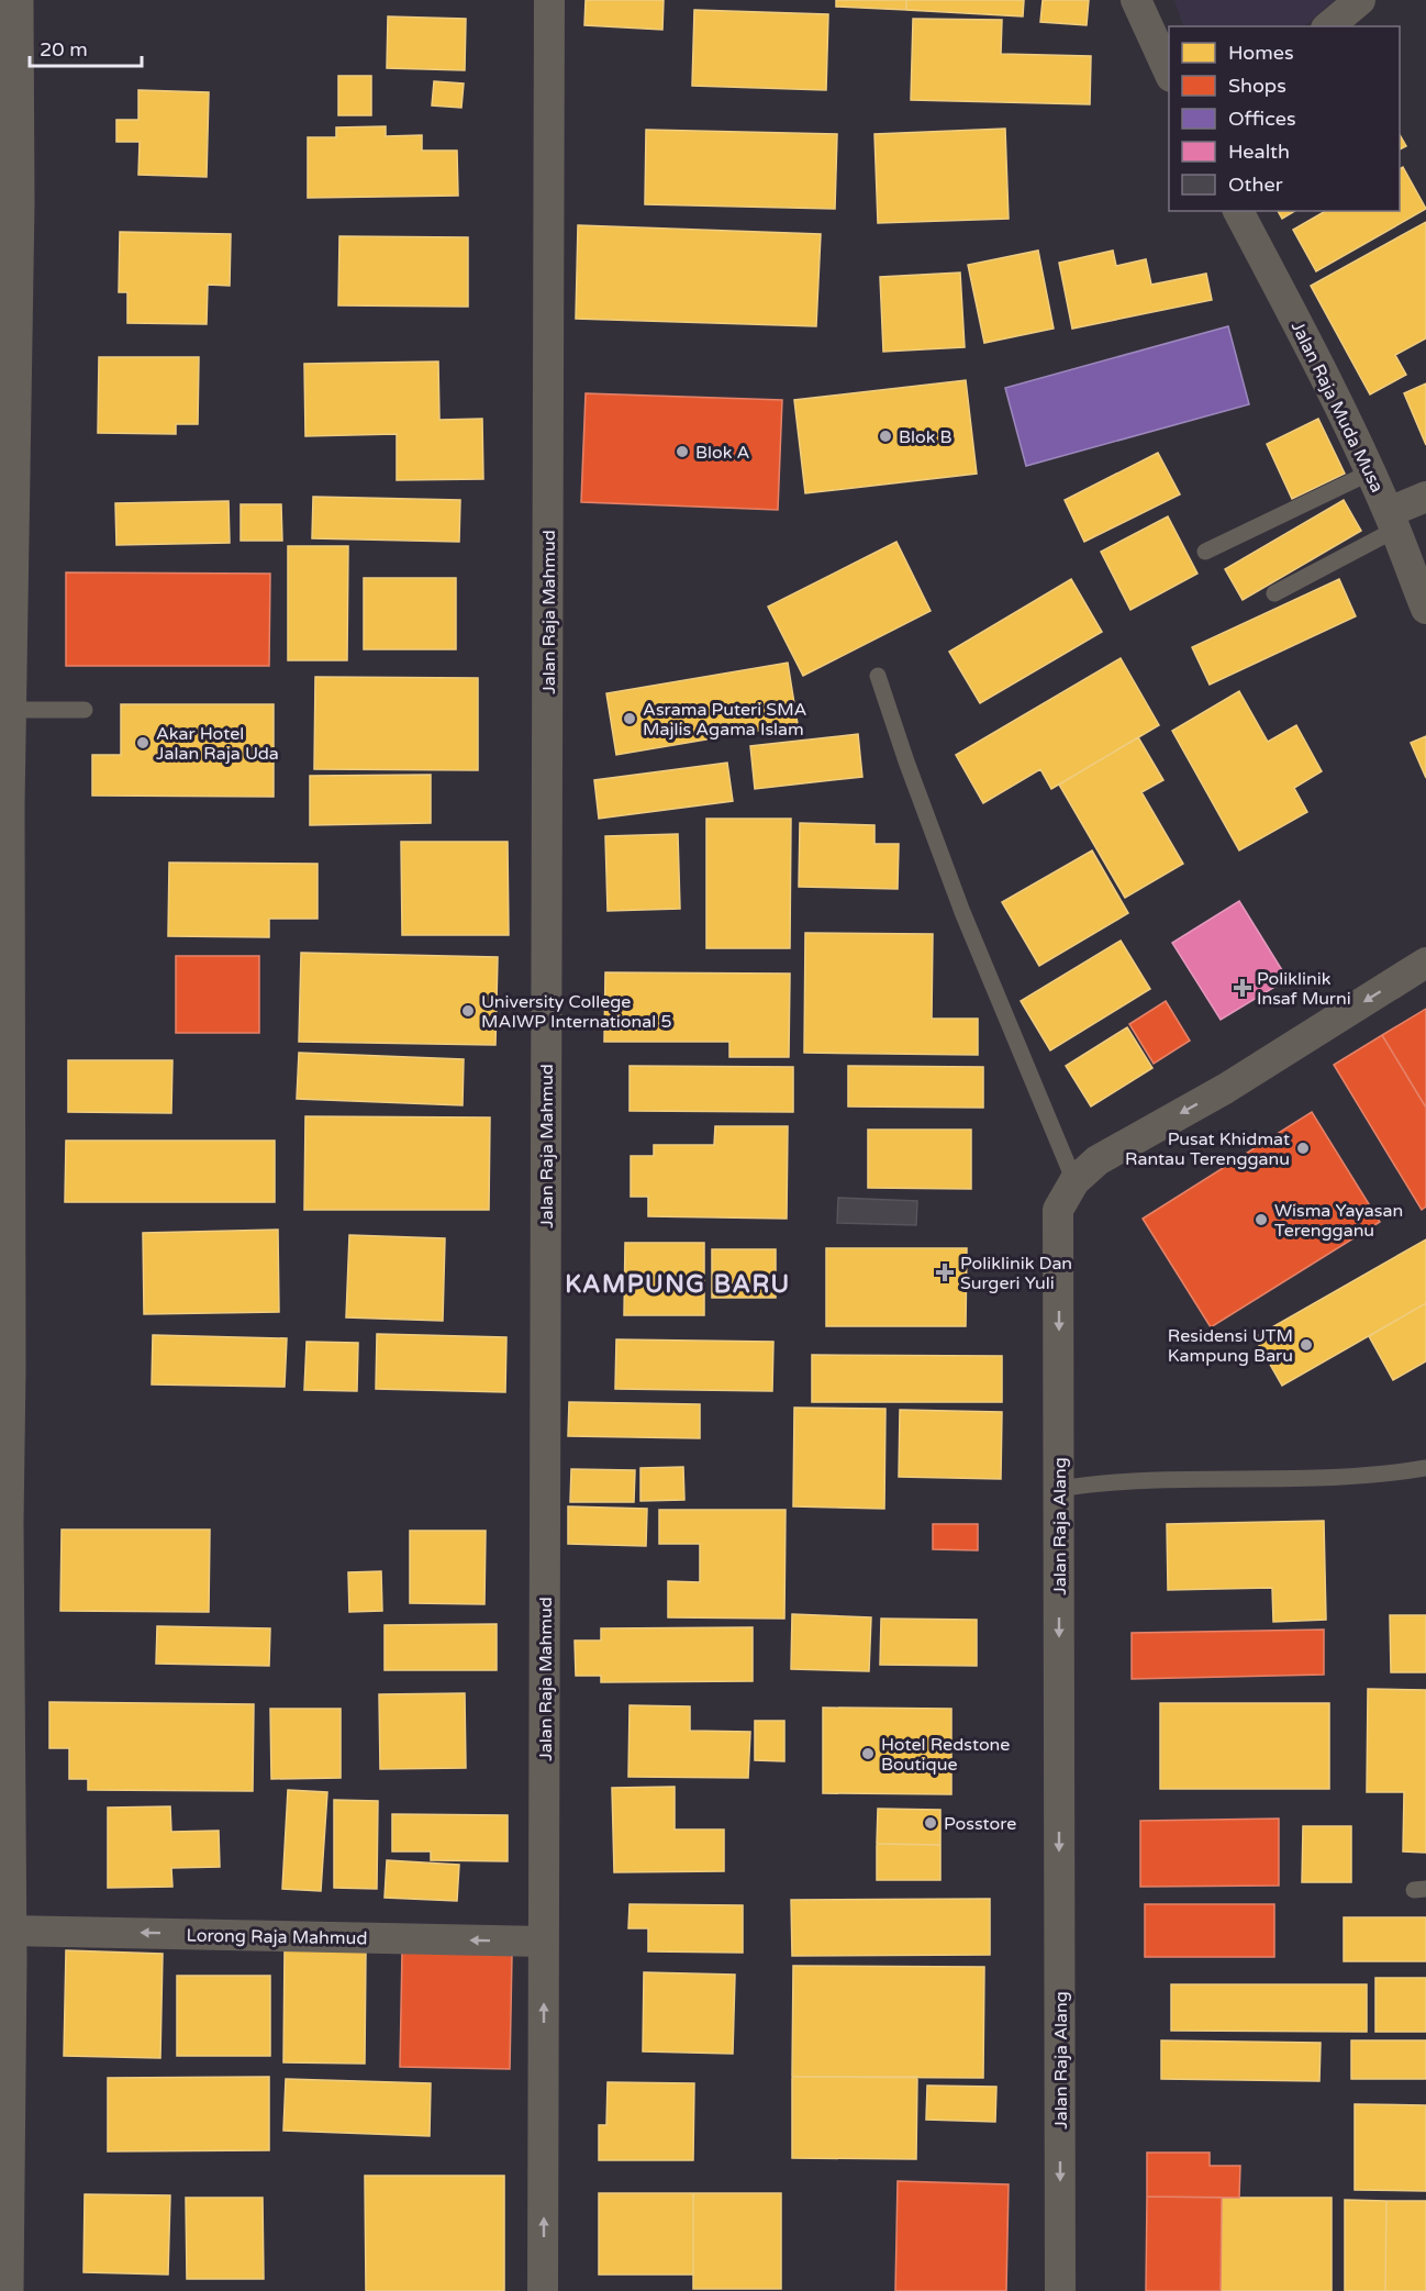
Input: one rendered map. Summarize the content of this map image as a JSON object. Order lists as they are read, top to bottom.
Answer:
{
  "streets": {
    "street": [
      "Jalan Raja Muda Musa",
      "Jalan Raja Mahmud",
      "Jalan Raja Alang",
      "Lorong Raja Mahmud"
    ]
  },
  "crossings": [
    ["Jalan Raja Mahmud", "Lorong Raja Mahmud"]
  ],
  "one_way": ["Jalan Raja Alang", "Lorong Raja Mahmud"],
  "districts": ["KAMPUNG BARU"],
  "places": {
    "other": [
      "Blok B",
      "Blok A",
      "Asrama Puteri SMA Majlis Agama Islam",
      "Akar Hotel Jalan Raja Uda",
      "University College MAIWP International 5",
      "Pusat Khidmat Rantau Terengganu",
      "Wisma Yayasan Terengganu",
      "Residensi UTM Kampung Baru",
      "Hotel Redstone Boutique",
      "Posstore"
    ],
    "health": ["Poliklinik Insaf Murni", "Poliklinik Dan Surgeri Yuli"]
  },
  "legend": [
    "Homes",
    "Shops",
    "Offices",
    "Health",
    "Other"
  ],
  "scale_bar": "20 m"
}
